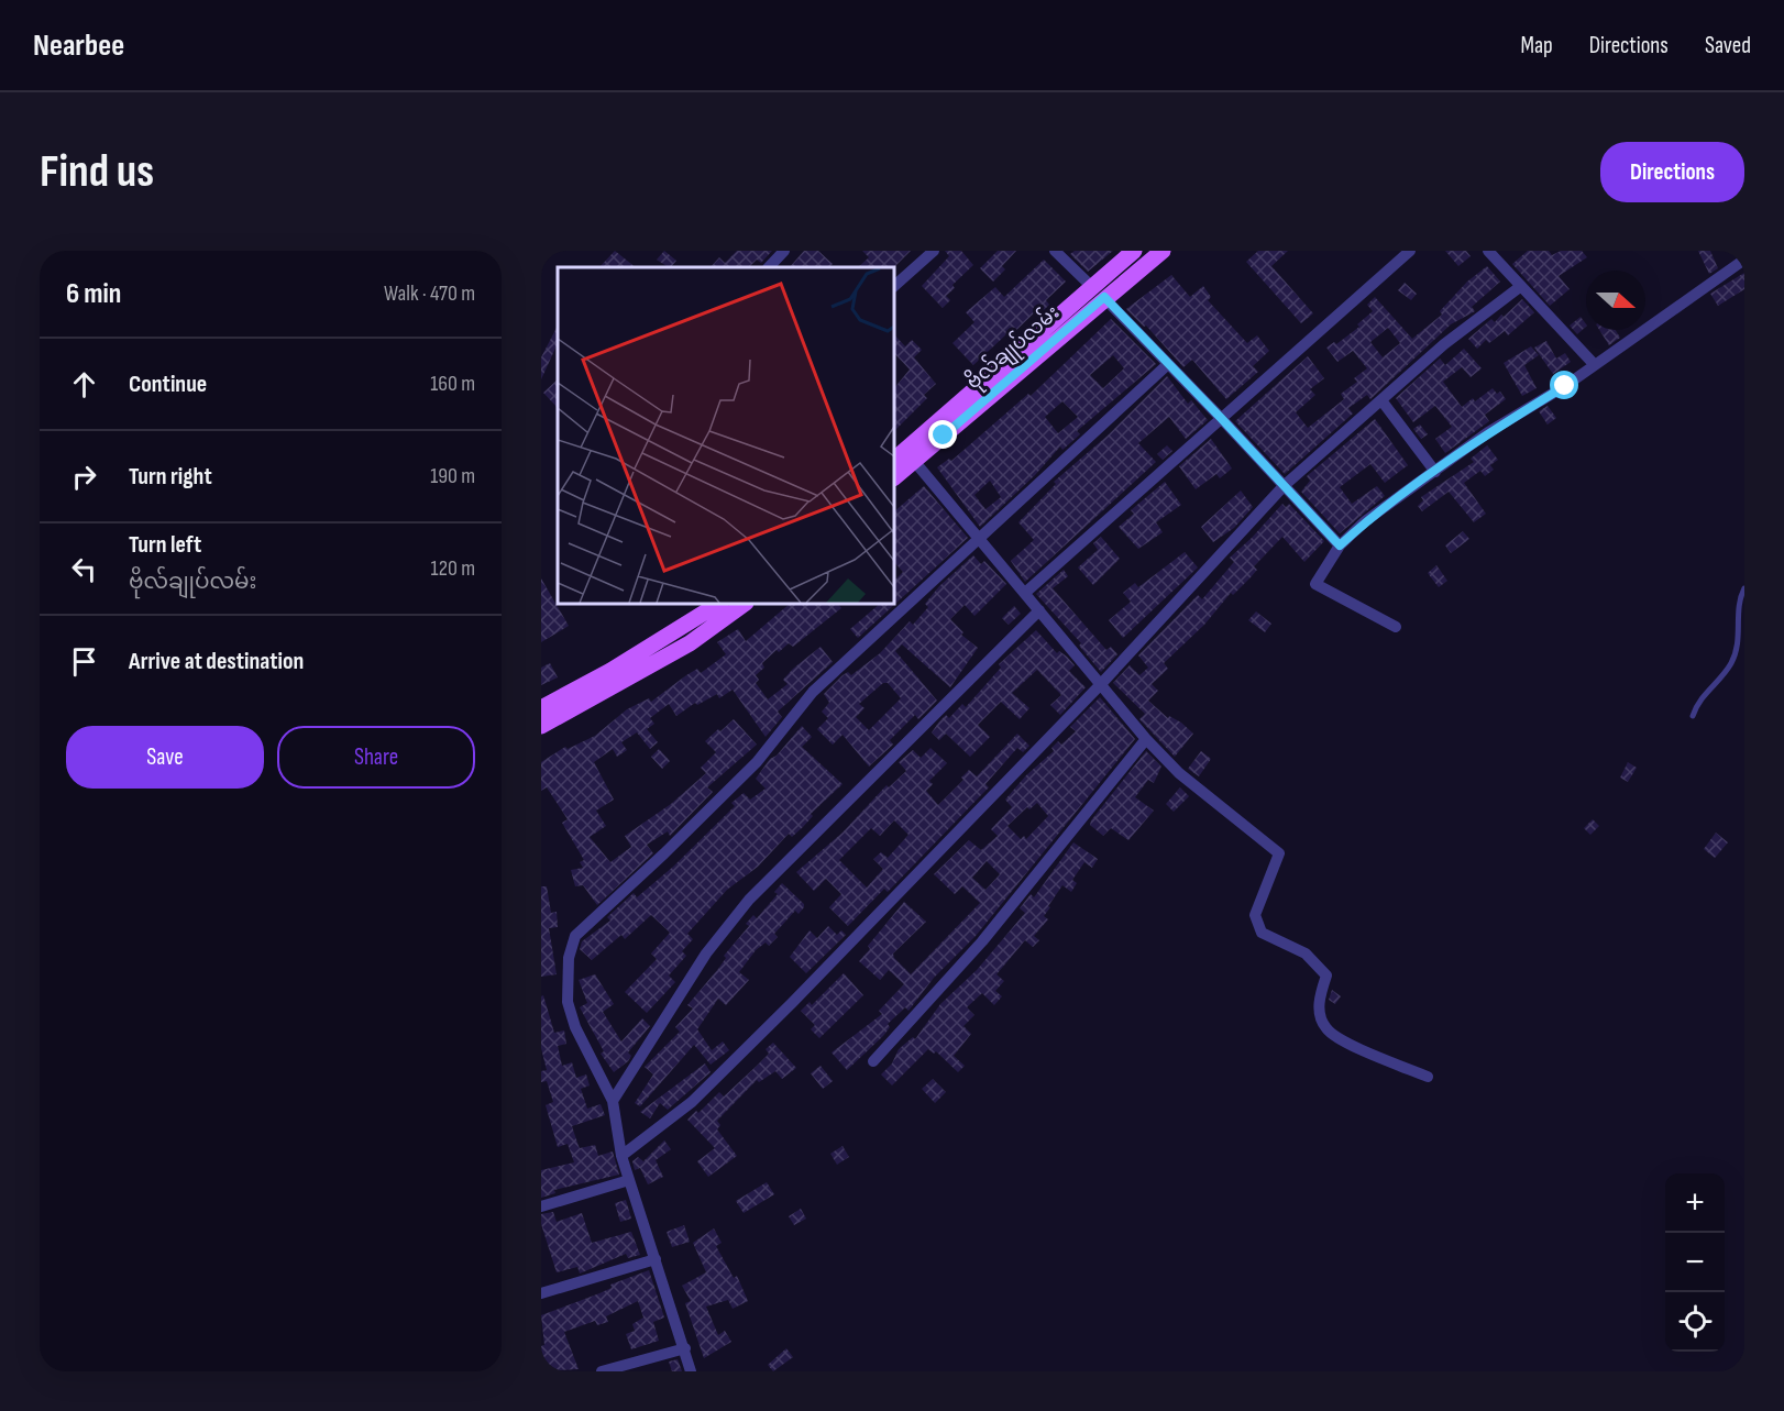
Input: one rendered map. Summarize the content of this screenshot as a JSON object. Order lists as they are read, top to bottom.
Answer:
{
  "streets": {
    "main road": ["ဗိုလ်ချုပ်လမ်း"]
  },
  "north": "right",
  "page": {
    "header": "Nearbee",
    "nav": ["Map", "Directions", "Saved"],
    "buttons": [
      "Directions",
      ["Save", "Share"]
    ],
    "title": "Find us",
    "heading": ["6 min", "Walk · 470 m"],
    "list": [
      ["Continue", "160 m"],
      ["Turn right", "190 m"],
      ["Turn left", "ဗိုလ်ချုပ်လမ်း", "120 m"],
      "Arrive at destination"
    ],
    "map_buttons": ["+", "−"]
  }
}
